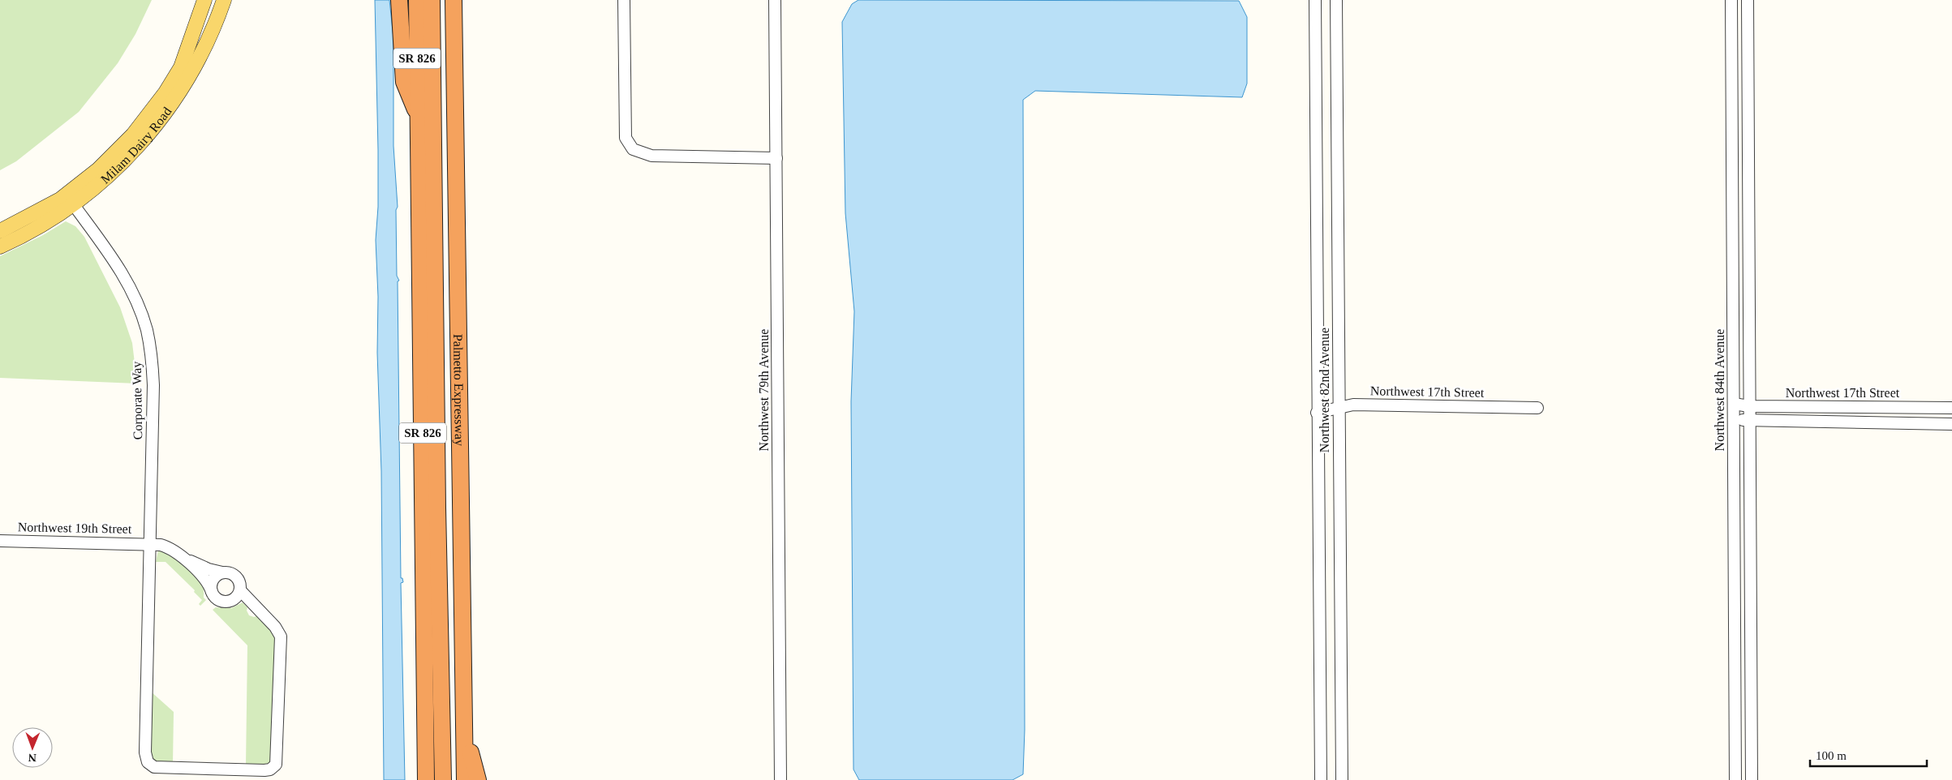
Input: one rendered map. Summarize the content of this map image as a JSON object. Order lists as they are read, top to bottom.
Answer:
{
  "streets": {
    "highway": ["SR 826", "Palmetto Expressway"],
    "main road": ["Milam Dairy Road"],
    "street": [
      "Northwest 79th Avenue",
      "Northwest 82nd Avenue",
      "Northwest 84th Avenue",
      "Northwest 17th Street",
      "Corporate Way",
      "Northwest 19th Street"
    ]
  },
  "crossings": [
    ["Milam Dairy Road", "Corporate Way"],
    ["Northwest 82nd Avenue", "Northwest 17th Street"],
    ["Northwest 84th Avenue", "Northwest 17th Street"],
    ["Corporate Way", "Northwest 19th Street"]
  ],
  "scale_bar": "100 m",
  "north": "bottom"
}
